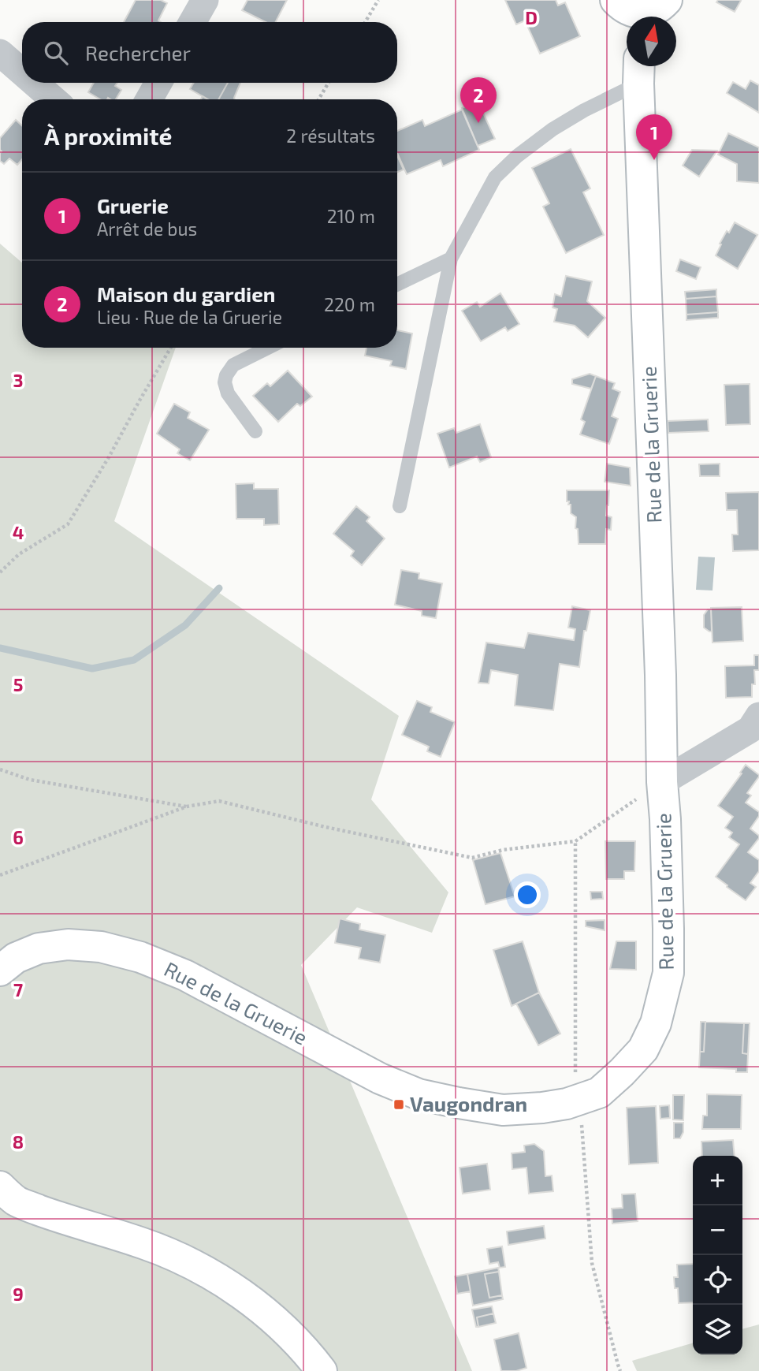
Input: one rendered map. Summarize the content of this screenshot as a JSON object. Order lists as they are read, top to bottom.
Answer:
{
  "streets": {
    "street": ["Rue de la Gruerie"]
  },
  "places": {
    "transit": ["Vaugondran"]
  },
  "north": "top",
  "page": {
    "search": "Rechercher",
    "pins": ["2", "1"],
    "heading": ["À proximité", "2 résultats"],
    "list": [
      {
        "mark": "1",
        "name": "Gruerie",
        "note": "Arrêt de bus",
        "value": "210 m"
      },
      {
        "mark": "2",
        "name": "Maison du gardien",
        "note": "Lieu · Rue de la Gruerie",
        "value": "220 m"
      }
    ],
    "map_buttons": ["+", "−"]
  },
  "grid": {
    "columns": ["D"],
    "rows": [
      "3",
      "4",
      "5",
      "6",
      "7",
      "8",
      "9"
    ]
  }
}
